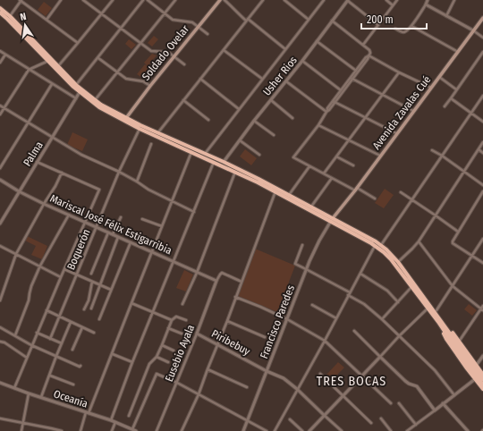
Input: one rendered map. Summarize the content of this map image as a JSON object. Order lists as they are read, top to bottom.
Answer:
{
  "streets": {
    "main road": ["Soldado Ovelar", "Avenida Zavalas Cué"],
    "street": [
      "Usher Rios",
      "Palma",
      "Mariscal José Félix Estigarribia",
      "Boquerón",
      "Francisco Paredes",
      "Piribebuy",
      "Eusebio Ayala",
      "Oceanía"
    ]
  },
  "crossings": [
    ["Avenida Zavalas Cué", "Francisco Paredes"],
    ["Palma", "Mariscal José Félix Estigarribia"],
    ["Mariscal José Félix Estigarribia", "Boquerón"],
    ["Mariscal José Félix Estigarribia", "Eusebio Ayala"],
    ["Francisco Paredes", "Piribebuy"],
    ["Piribebuy", "Eusebio Ayala"]
  ],
  "districts": ["TRES BOCAS"],
  "scale_bar": "200 m",
  "north": "top"
}
